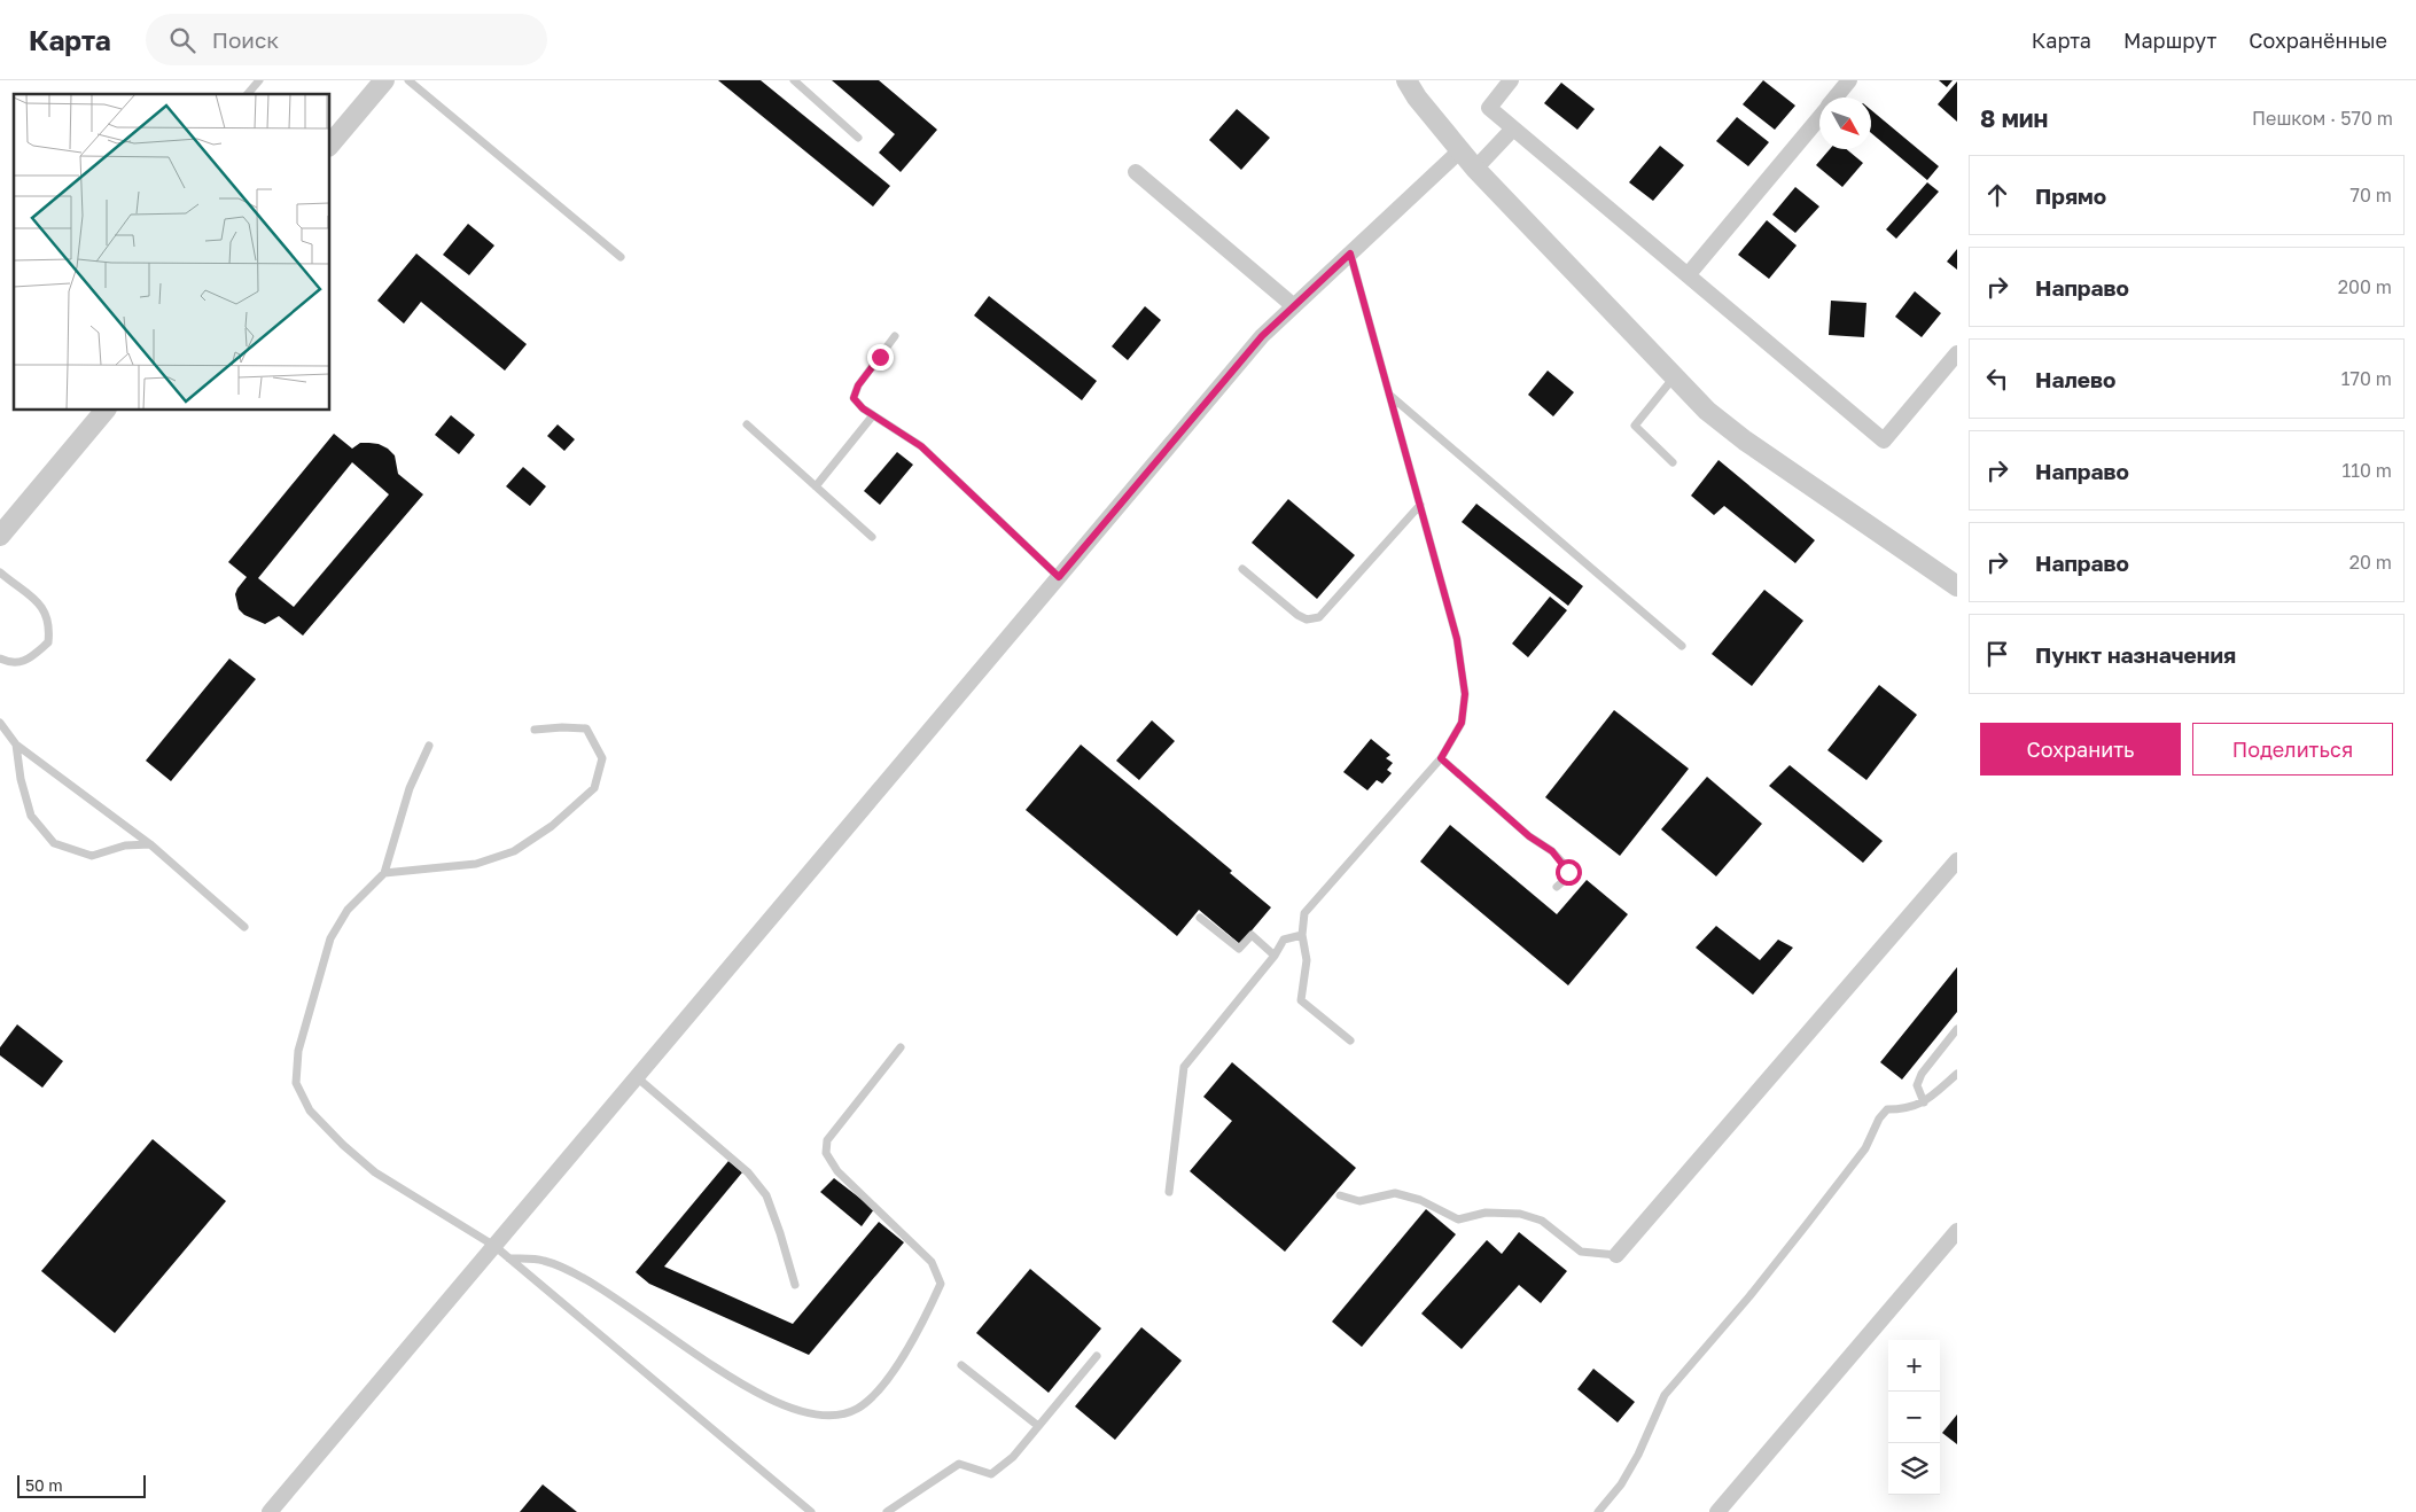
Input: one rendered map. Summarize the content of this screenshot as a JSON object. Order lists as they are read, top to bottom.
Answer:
{
  "scale_bar": "50 m",
  "north": "bottom right",
  "page": {
    "header": "Карта",
    "search": "Поиск",
    "nav": ["Карта", "Маршрут", "Сохранённые"],
    "heading": ["8 мин", "Пешком · 570 m"],
    "list": [
      ["Прямо", "70 m"],
      ["Направо", "200 m"],
      ["Налево", "170 m"],
      ["Направо", "110 m"],
      ["Направо", "20 m"],
      "Пункт назначения"
    ],
    "buttons": ["Сохранить", "Поделиться"],
    "map_buttons": ["+", "−"],
    "scale": "50 m"
  }
}
